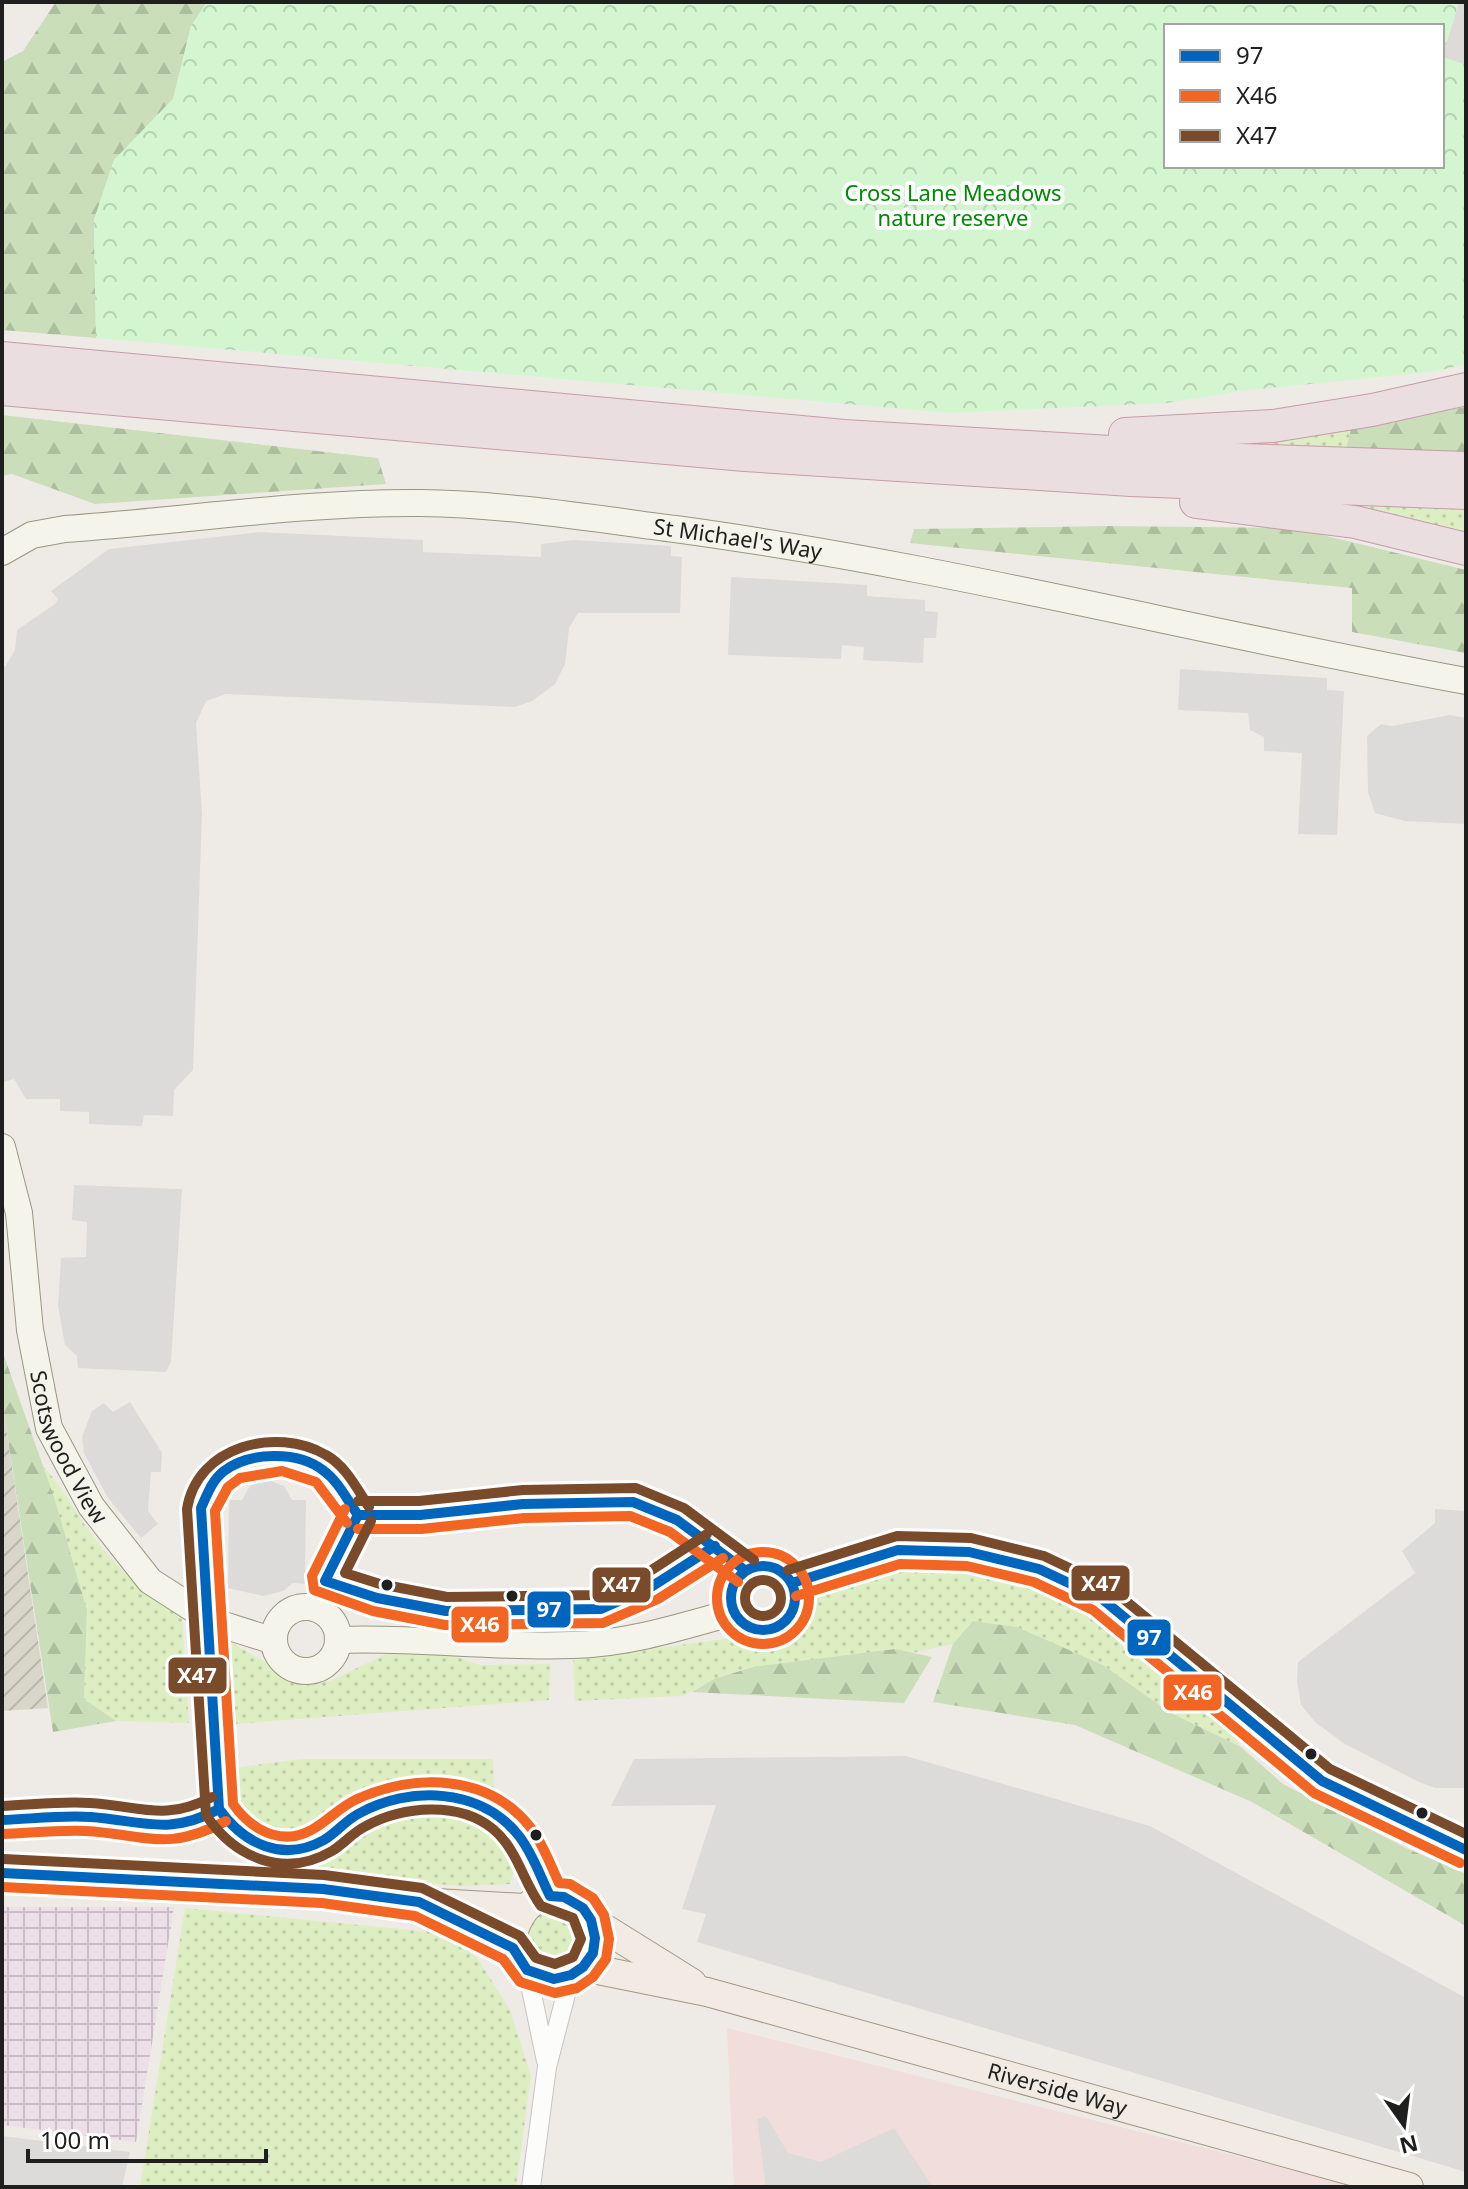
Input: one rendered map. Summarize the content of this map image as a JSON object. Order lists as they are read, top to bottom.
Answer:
{
  "streets": {
    "main road": ["Riverside Way"],
    "street": ["St Michael's Way", "Scotswood View"]
  },
  "parks": ["Cross Lane Meadows nature reserve"],
  "lines": ["transit line X47", "transit line 97", "transit line X46"],
  "legend": ["97", "X46", "X47"],
  "scale_bar": "100 m",
  "north": "bottom"
}
